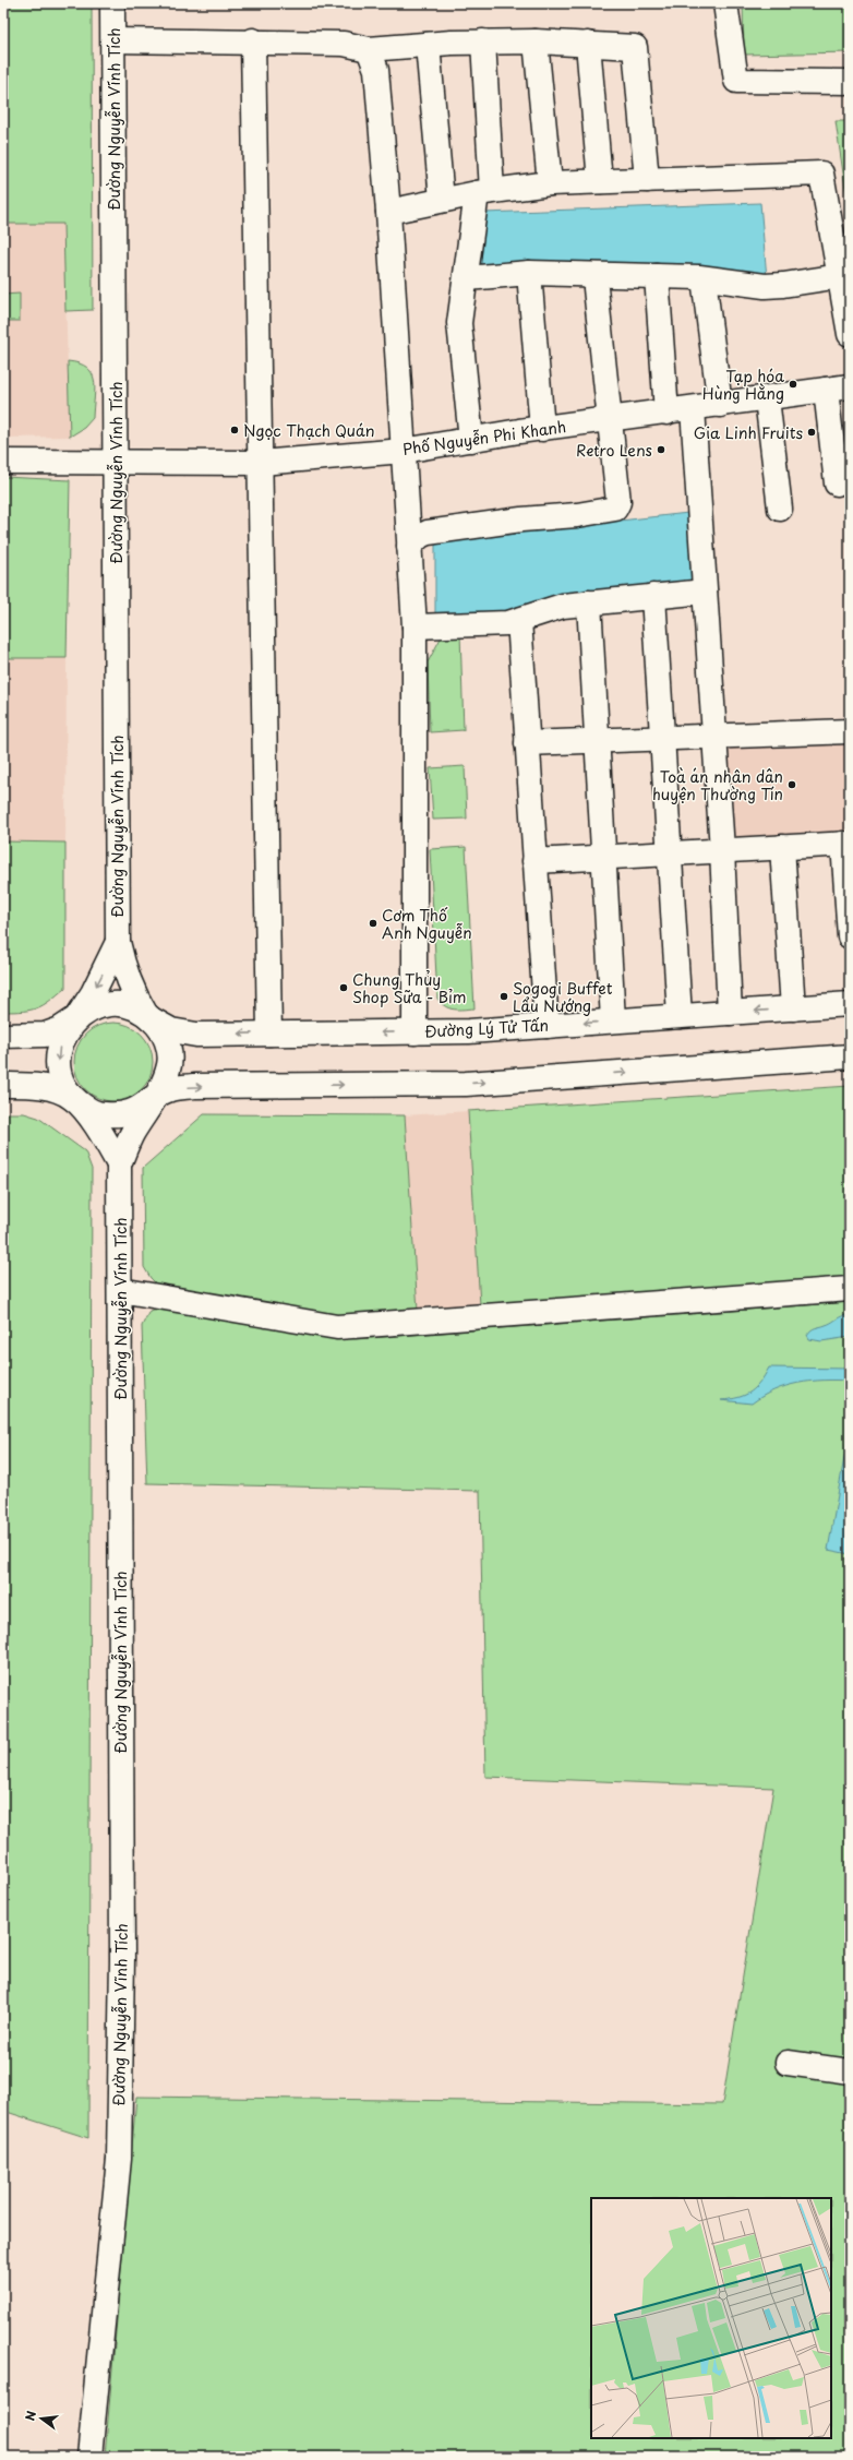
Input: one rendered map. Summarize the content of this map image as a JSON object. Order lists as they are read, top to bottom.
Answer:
{
  "streets": {
    "street": ["Đường Nguyễn Vĩnh Tích", "Phố Nguyễn Phi Khanh", "Đường Lý Tử Tấn"]
  },
  "crossings": [
    ["Đường Nguyễn Vĩnh Tích", "Phố Nguyễn Phi Khanh"],
    ["Đường Nguyễn Vĩnh Tích", "Đường Lý Tử Tấn"]
  ],
  "places": [
    "Tạp hóa Hùng Hằng",
    "Ngọc Thạch Quán",
    "Gia Linh Fruits",
    "Retro Lens",
    "Toà án nhân dân huyện Thường Tín",
    "Cơm Thố Anh Nguyễn",
    "Chung Thủy Shop Sữa - Bỉm",
    "Sogogi Buffet Lẩu Nướng"
  ],
  "north": "left"
}
